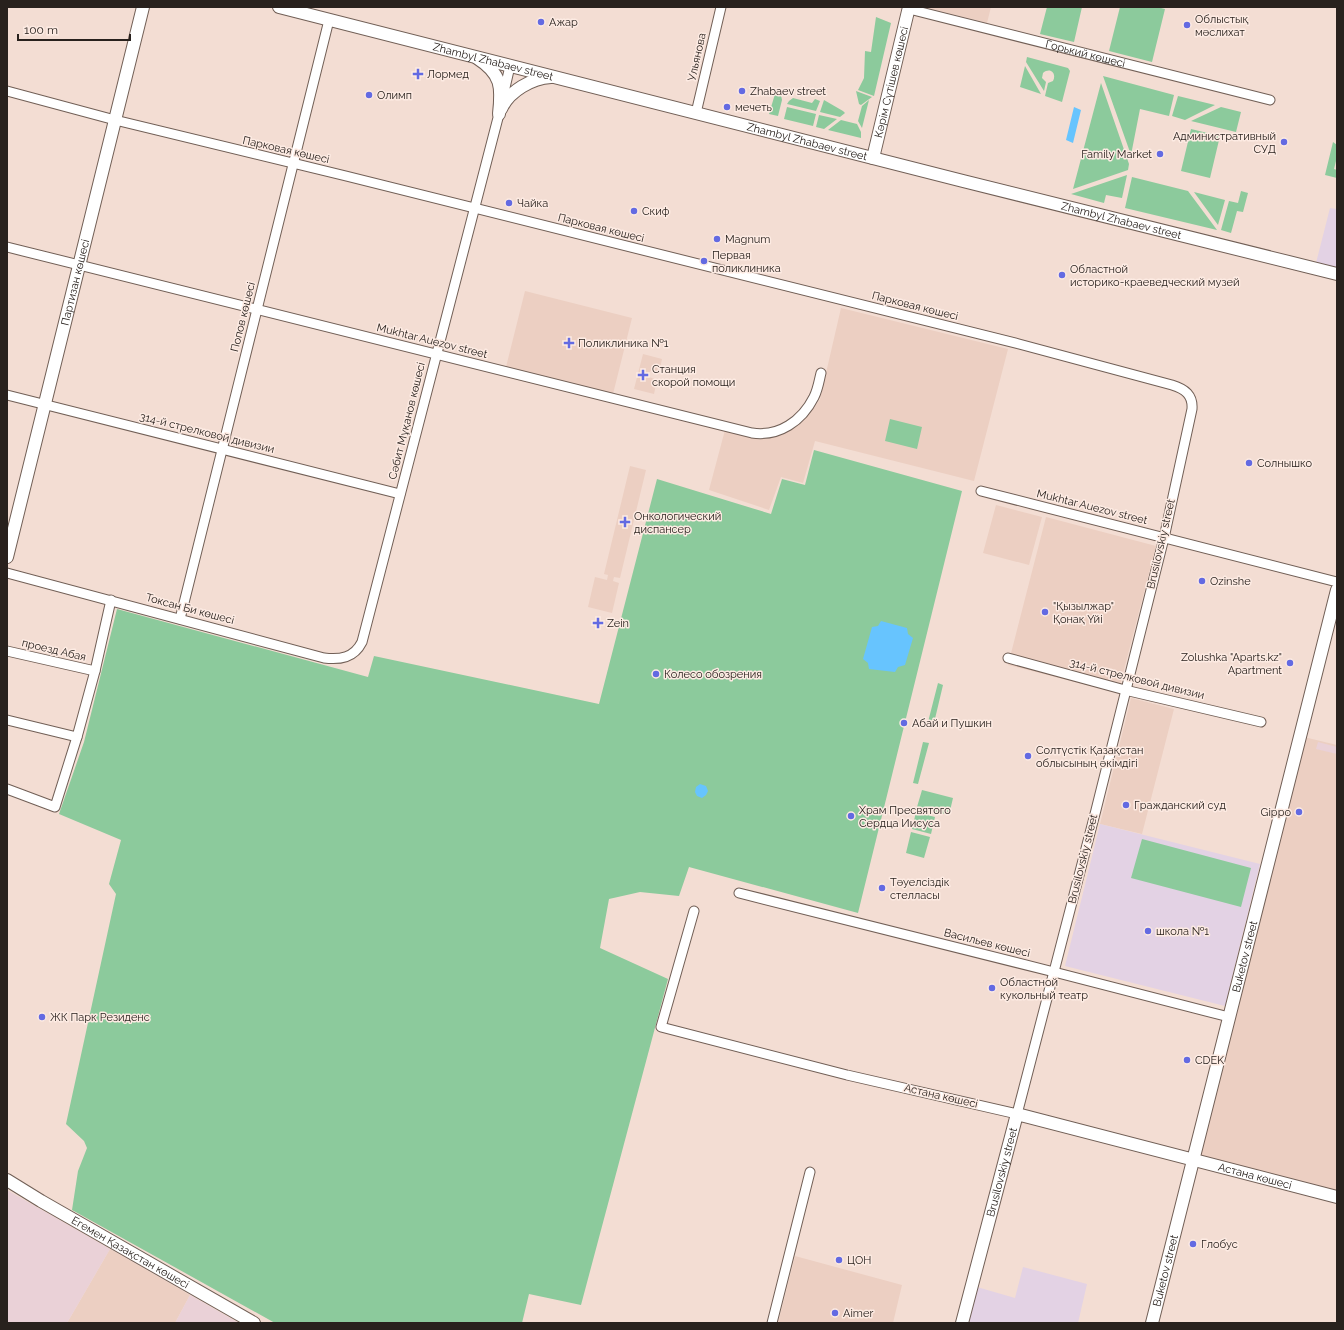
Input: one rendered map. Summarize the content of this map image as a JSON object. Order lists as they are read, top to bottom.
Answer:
{
  "streets": {
    "main road": [
      "Zhambyl Zhabaev street",
      "Кәрім Сүтішев көшесі",
      "Партизан көшесі",
      "Brusilovskiy street",
      "Buketov street",
      "Астана көшесі",
      "Егемен Қазақстан көшесі"
    ],
    "street": [
      "Горький көшесі",
      "Ульянова",
      "Парковая көшесі",
      "Попов көшесі",
      "Mukhtar Auezov street",
      "Сәбит Мұқанов көшесі",
      "314-й стрелковой дивизии",
      "Токсан Би көшесі",
      "проезд Абая",
      "Васильев көшесі"
    ]
  },
  "crossings": [
    ["Горький көшесі", "Кәрім Сүтішев көшесі"],
    ["Ульянова", "Zhambyl Zhabaev street"],
    ["Zhambyl Zhabaev street", "Кәрім Сүтішев көшесі"],
    ["Zhambyl Zhabaev street", "Попов көшесі"],
    ["Zhambyl Zhabaev street", "Сәбит Мұқанов көшесі"],
    ["Парковая көшесі", "Партизан көшесі"],
    ["Парковая көшесі", "Попов көшесі"],
    ["Парковая көшесі", "Сәбит Мұқанов көшесі"],
    ["Парковая көшесі", "Brusilovskiy street"],
    ["Партизан көшесі", "Mukhtar Auezov street"],
    ["Партизан көшесі", "314-й стрелковой дивизии"],
    ["Попов көшесі", "Mukhtar Auezov street"],
    ["Попов көшесі", "314-й стрелковой дивизии"],
    ["Попов көшесі", "Токсан Би көшесі"],
    ["Mukhtar Auezov street", "Сәбит Мұқанов көшесі"],
    ["Mukhtar Auezov street", "Brusilovskiy street"],
    ["Сәбит Мұқанов көшесі", "314-й стрелковой дивизии"],
    ["Сәбит Мұқанов көшесі", "Токсан Би көшесі"],
    ["314-й стрелковой дивизии", "Brusilovskiy street"],
    ["Brusilovskiy street", "Васильев көшесі"],
    ["Brusilovskiy street", "Астана көшесі"],
    ["Васильев көшесі", "Buketov street"],
    ["Buketov street", "Астана көшесі"]
  ],
  "places": {
    "other": [
      "Ажар",
      "Облыстық мәслихат",
      "Zhabaev street",
      "Олимп",
      "мечеть",
      "Административный СУД",
      "Family Мarket",
      "Чайка",
      "Скиф",
      "Magnum",
      "Первая поликлиника",
      "Oбластной историко-краеведческий музей",
      "Солнышко",
      "Ozinshe",
      "\"Қызылжар\" Қонақ Үйі",
      "Zolushka \"Aparts.kz\" Apartment",
      "Колесо обозрения",
      "Абай и Пушкин",
      "Солтүстік Қазақстан облысының әкімдігі",
      "Гражданский суд",
      "Gippo",
      "Храм Пресвятого Сердца Иисуса",
      "Тәуелсіздік стелласы",
      "школа №1",
      "Областной кукольный театр",
      "ЖК Парк Резиденс",
      "CDEK",
      "Глобус",
      "ЦОН",
      "Aimer"
    ],
    "health": [
      "Лормед",
      "Поликлиника №1",
      "Станция скорой помощи",
      "Онкологический диспансер",
      "Zein"
    ]
  },
  "scale_bar": "100 m"
}
